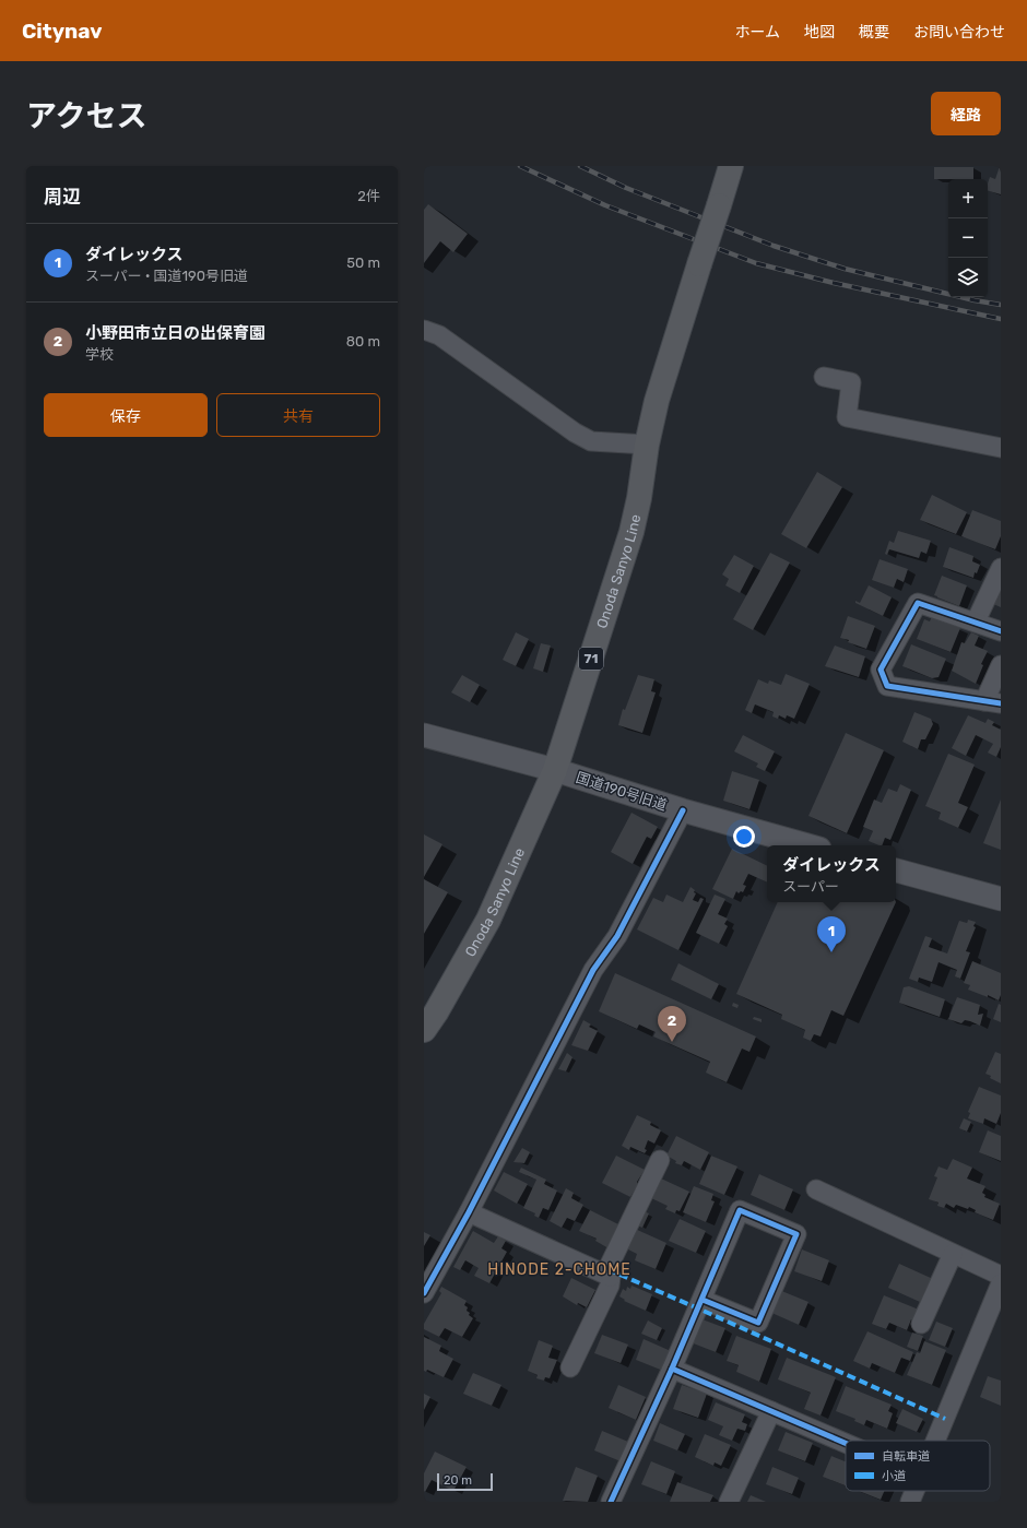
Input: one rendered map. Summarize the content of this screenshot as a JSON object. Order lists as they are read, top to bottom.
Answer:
{
  "streets": {
    "main road": ["Onoda Sanyo Line", "71"],
    "street": ["国道190号旧道"]
  },
  "crossings": [
    ["Onoda Sanyo Line", "国道190号旧道"]
  ],
  "districts": ["HINODE 2-CHOME"],
  "legend": ["自転車道", "小道"],
  "scale_bar": "20 m",
  "page": {
    "header": "Citynav",
    "nav": [
      "ホーム",
      "地図",
      "概要",
      "お問い合わせ"
    ],
    "title": "アクセス",
    "buttons": [
      "経路",
      ["保存", "共有"]
    ],
    "heading": ["周辺", "2件"],
    "map_buttons": ["+", "−"],
    "list": [
      {
        "mark": "1",
        "name": "ダイレックス",
        "note": "スーパー · 国道190号旧道",
        "value": "50 m"
      },
      {
        "mark": "2",
        "name": "小野田市立日の出保育園",
        "note": "学校",
        "value": "80 m"
      }
    ],
    "popup": ["ダイレックス", "スーパー"],
    "pins": ["1", "2"],
    "scale": "20 m"
  }
}
